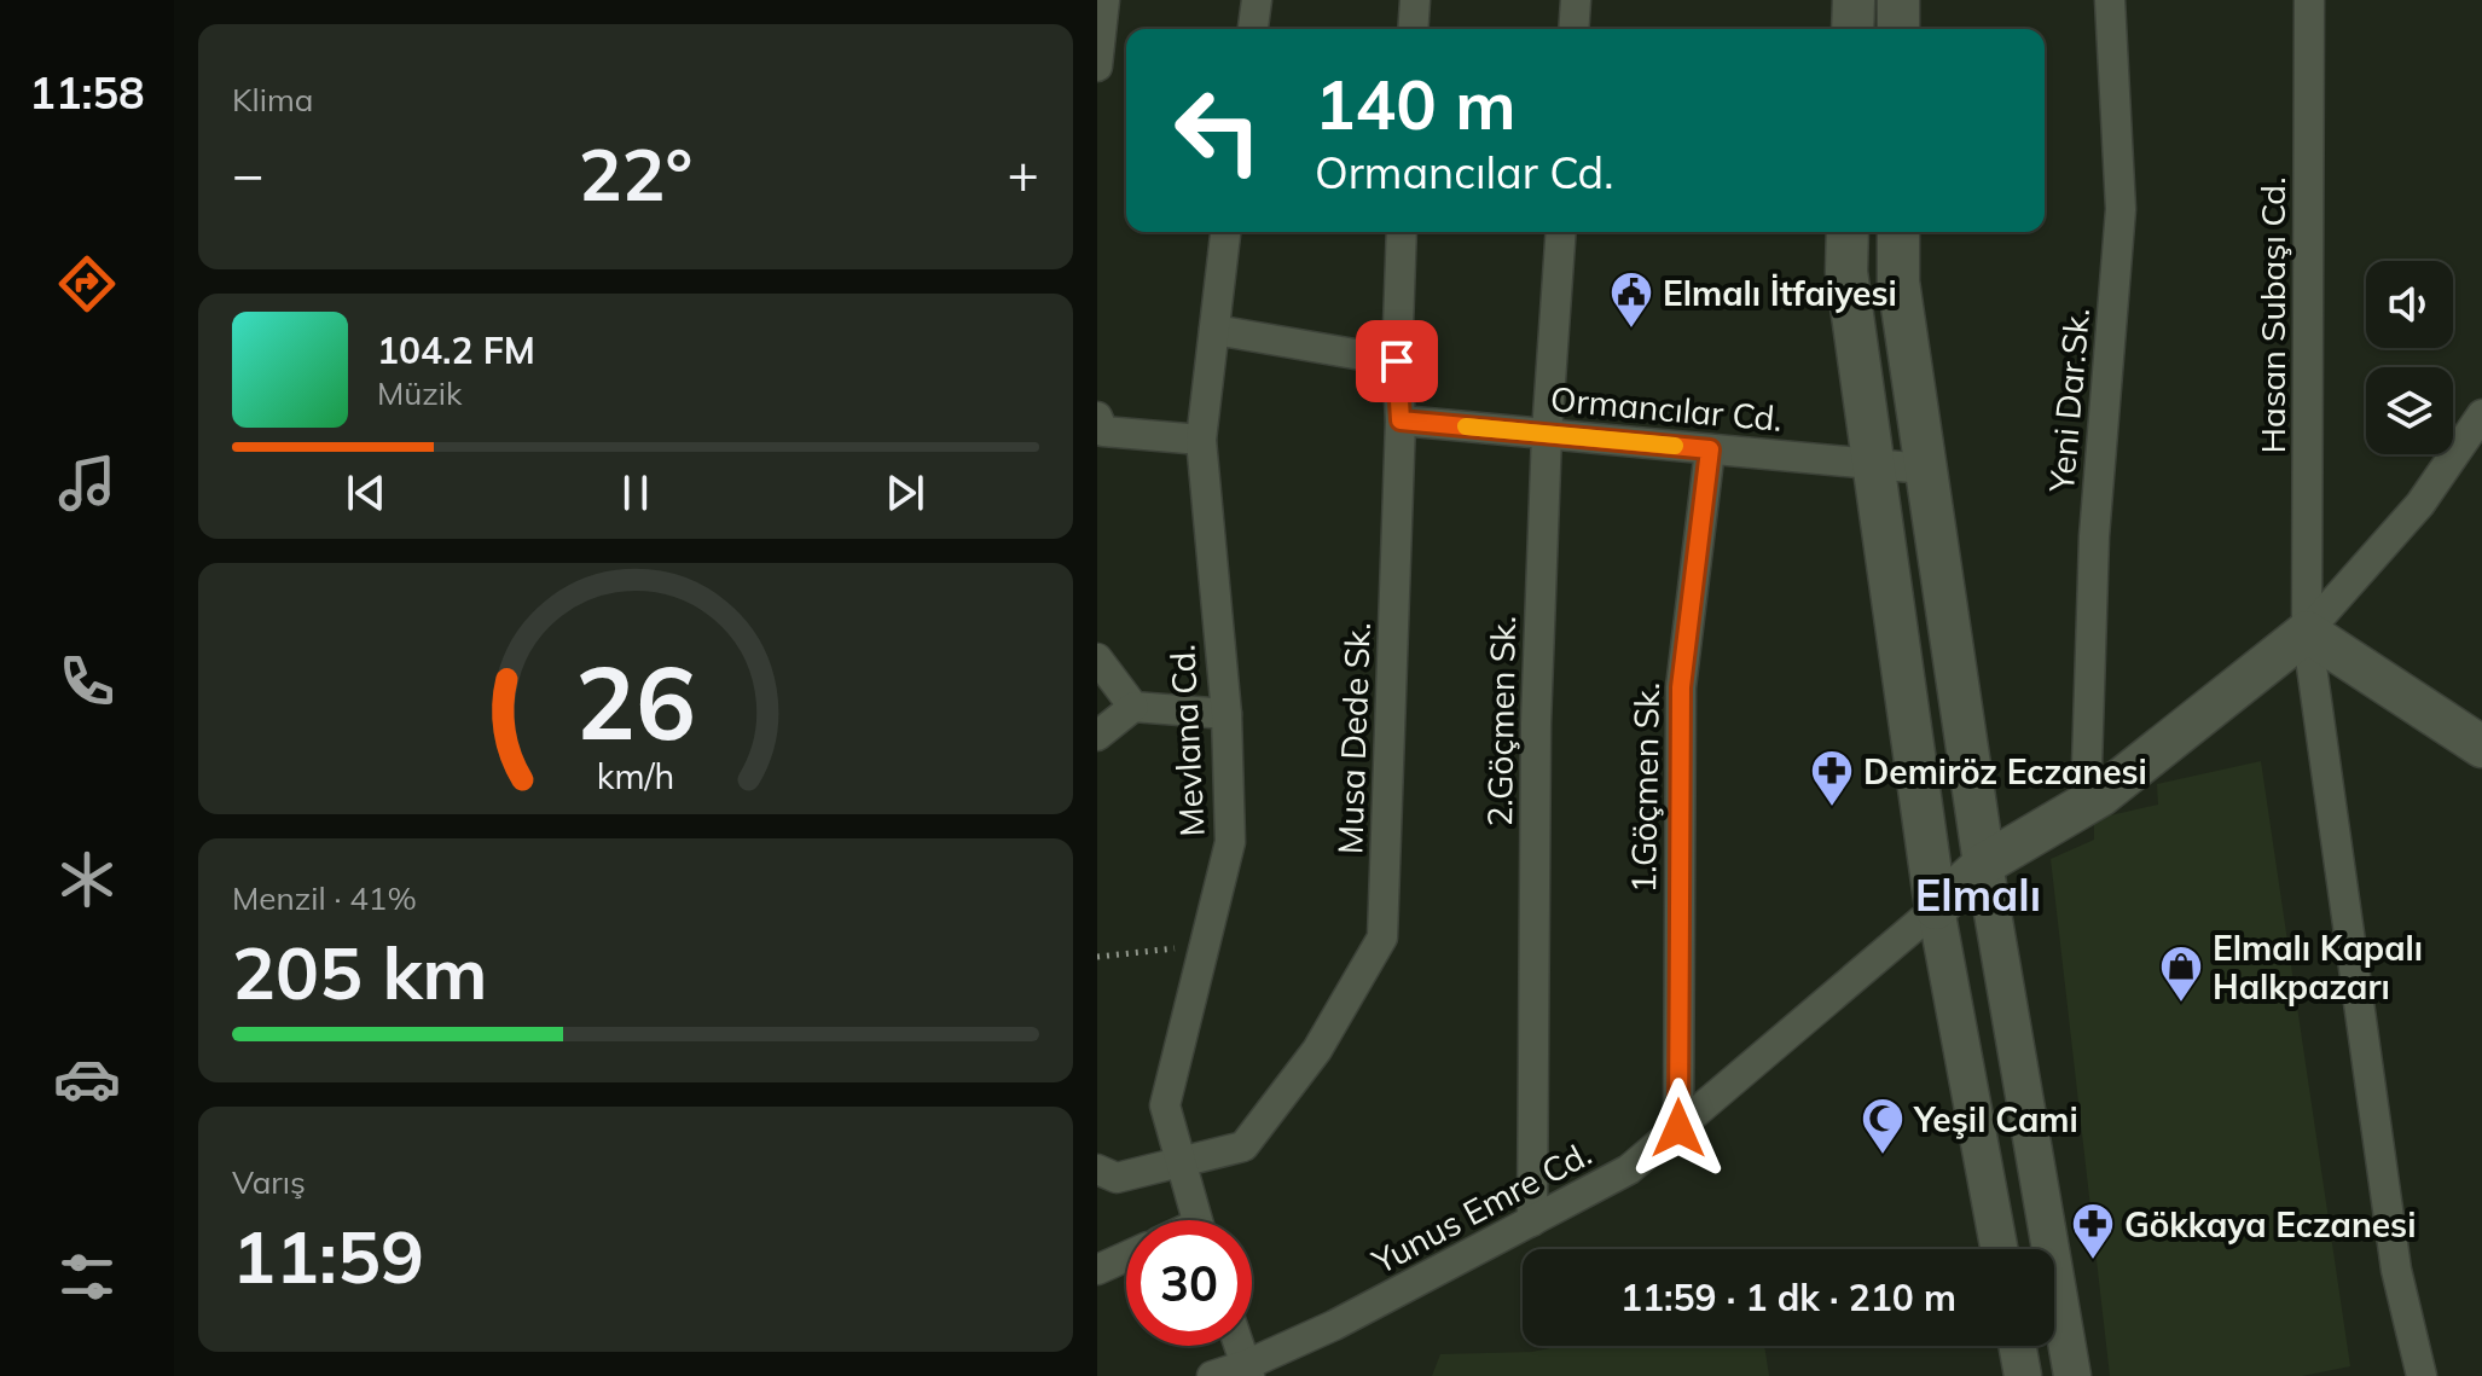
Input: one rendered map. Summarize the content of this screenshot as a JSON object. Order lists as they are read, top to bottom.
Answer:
{
  "streets": {
    "street": [
      "Hasan Subaşı Cd.",
      "Yeni Dar.Sk.",
      "Ormancılar Cd.",
      "2.Göçmen Sk.",
      "Musa Dede Sk.",
      "Mevlana Cd.",
      "1.Göçmen Sk.",
      "Yunus Emre Cd."
    ]
  },
  "crossings": [
    ["Ormancılar Cd.", "2.Göçmen Sk."],
    ["Ormancılar Cd.", "Musa Dede Sk."],
    ["Ormancılar Cd.", "1.Göçmen Sk."],
    ["2.Göçmen Sk.", "Yunus Emre Cd."],
    ["Musa Dede Sk.", "Mevlana Cd."],
    ["1.Göçmen Sk.", "Yunus Emre Cd."]
  ],
  "districts": ["Elmalı"],
  "places": {
    "public building": ["Elmalı İtfaiyesi"],
    "pharmacy": ["Demiröz Eczanesi", "Gökkaya Eczanesi"],
    "shop": ["Elmalı Kapalı Halkpazarı"],
    "mosque": ["Yeşil Cami"]
  },
  "page": {
    "tabs": "11:58",
    "tile": [
      "Klima",
      ["Menzil · 41%", "205 km"],
      ["Varış", "11:59"]
    ],
    "turn": ["140 m", "Ormancılar Cd."],
    "heat": ["−", "22°", "+"],
    "song": ["104.2 FM", "Müzik"],
    "limit": "30",
    "trip": "11:59 · 1 dk · 210 m",
    "gauge": ["26", "km/h"]
  }
}
